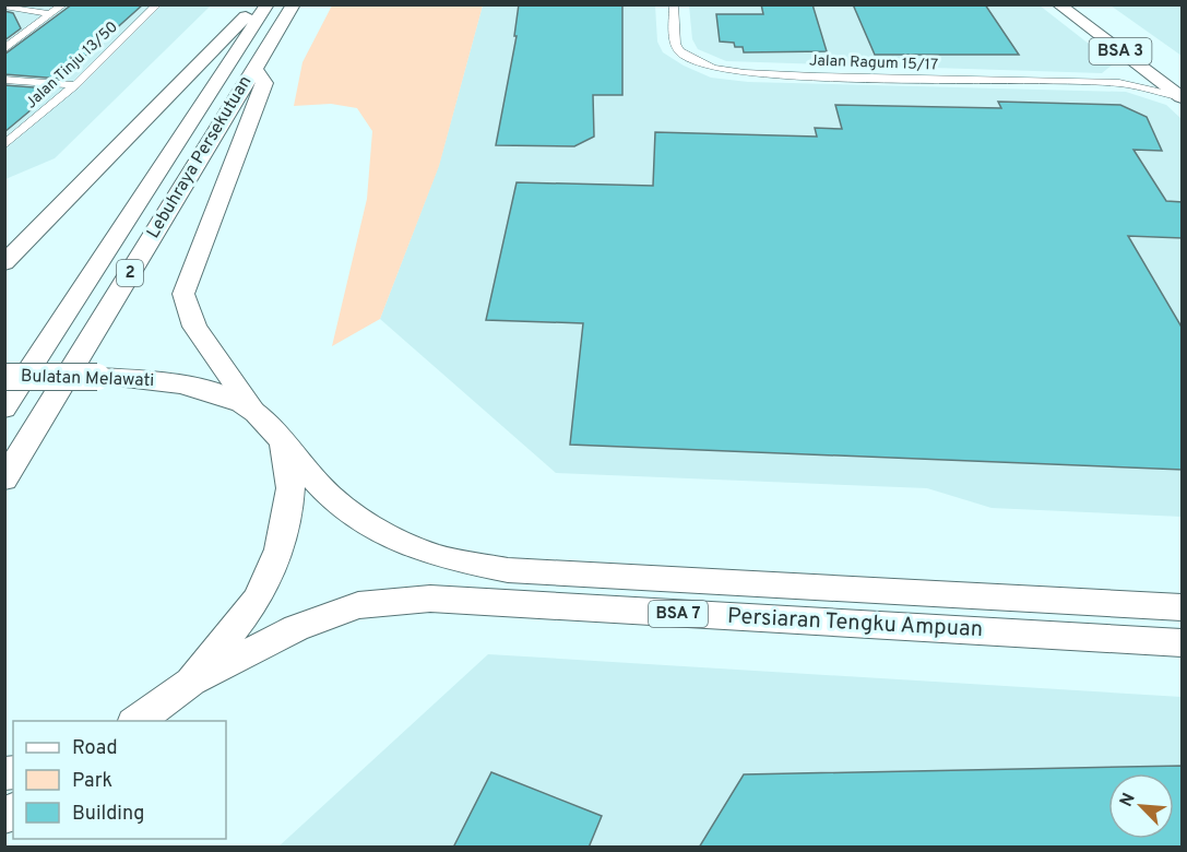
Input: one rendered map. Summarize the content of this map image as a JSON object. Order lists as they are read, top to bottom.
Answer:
{
  "streets": {
    "main road": [
      "BSA 3",
      "Lebuhraya Persekutuan",
      "2",
      "Bulatan Melawati",
      "BSA 7",
      "Persiaran Tengku Ampuan"
    ],
    "street": ["Jalan Ragum 15/17", "Jalan Tinju 13/50"]
  },
  "crossings": [
    ["BSA 3", "Jalan Ragum 15/17"],
    ["Bulatan Melawati", "Persiaran Tengku Ampuan"]
  ],
  "legend": ["Road", "Park", "Building"],
  "north": "top left"
}
